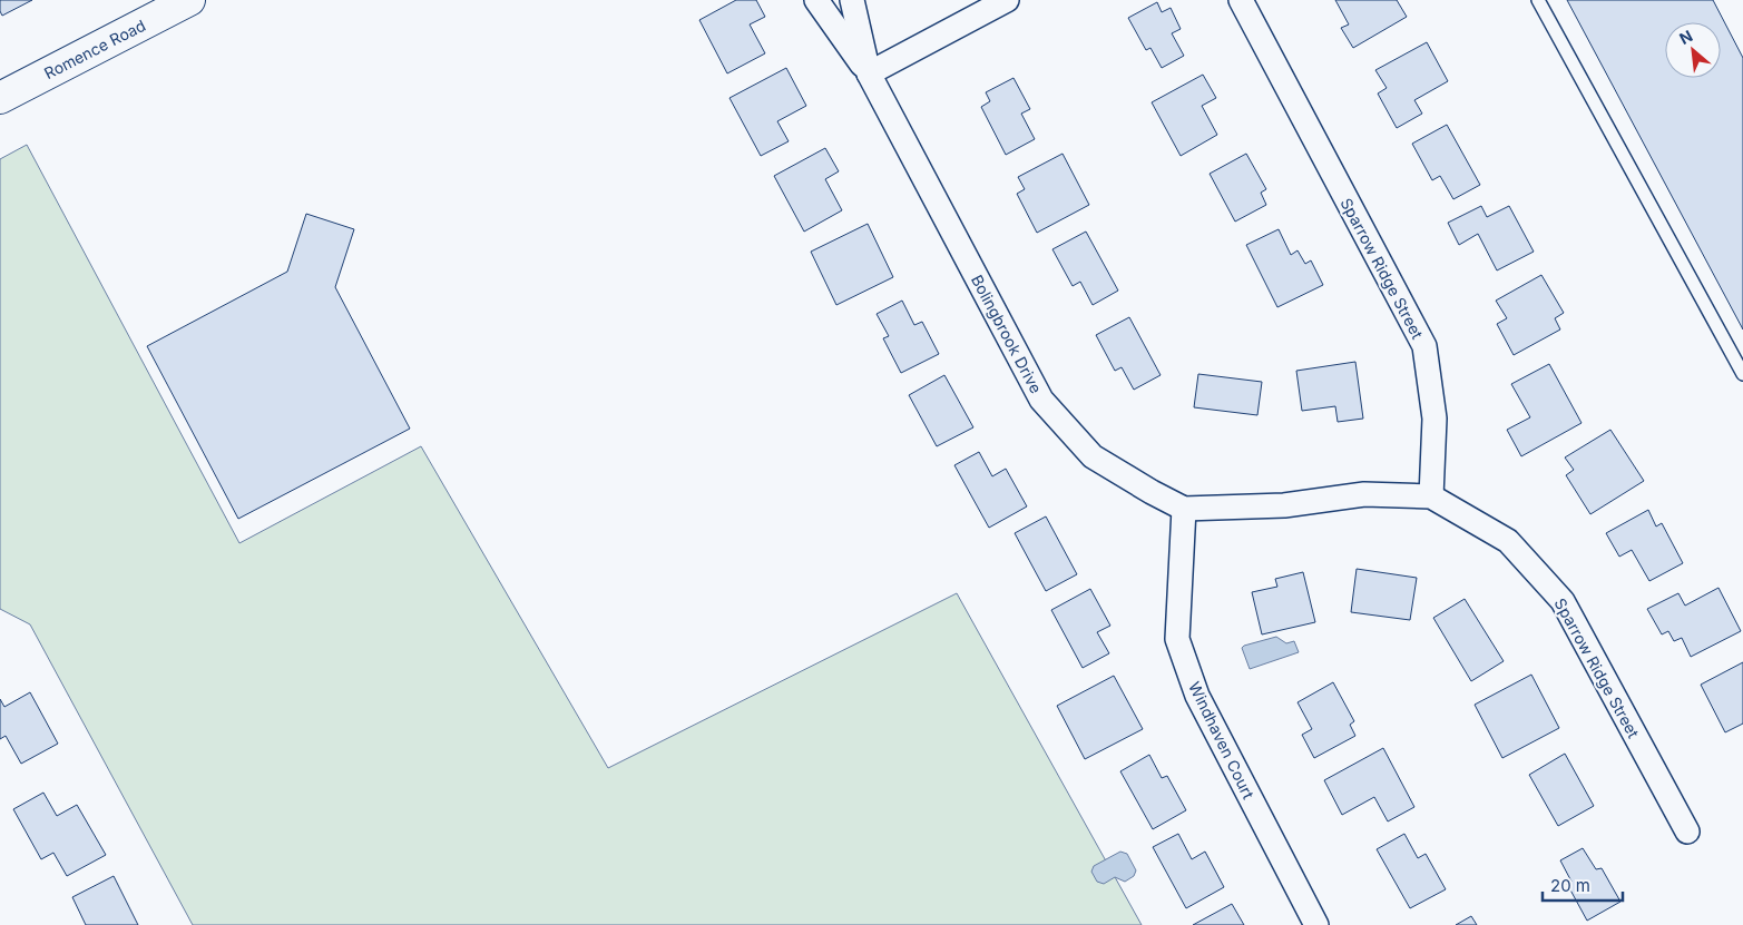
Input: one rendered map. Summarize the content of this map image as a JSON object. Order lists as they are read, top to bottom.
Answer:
{
  "streets": {
    "street": [
      "Romence Road",
      "Sparrow Ridge Street",
      "Bolingbrook Drive",
      "Windhaven Court"
    ]
  },
  "crossings": [
    ["Sparrow Ridge Street", "Bolingbrook Drive"],
    ["Bolingbrook Drive", "Windhaven Court"]
  ],
  "scale_bar": "20 m",
  "north": "top left"
}
